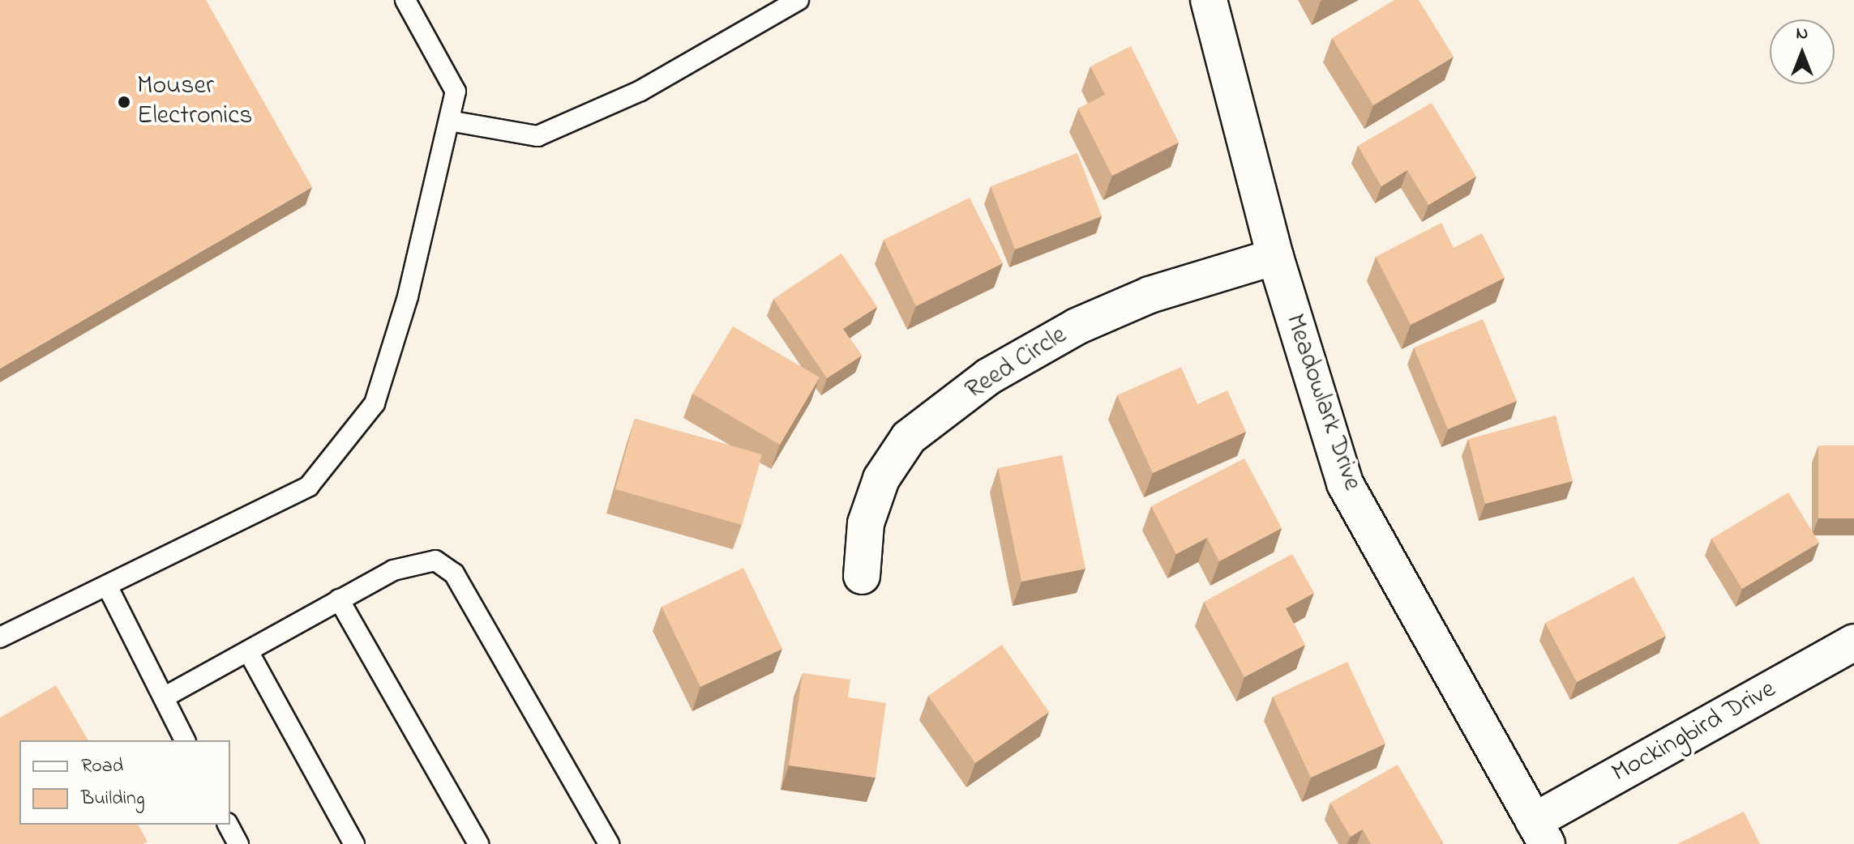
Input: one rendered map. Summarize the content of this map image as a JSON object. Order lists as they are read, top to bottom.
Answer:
{
  "streets": {
    "street": ["Reed Circle", "Meadowlark Drive", "Mockingbird Drive"]
  },
  "crossings": [
    ["Reed Circle", "Meadowlark Drive"],
    ["Meadowlark Drive", "Mockingbird Drive"]
  ],
  "places": ["Mouser Electronics"],
  "legend": ["Road", "Building"],
  "north": "top"
}
